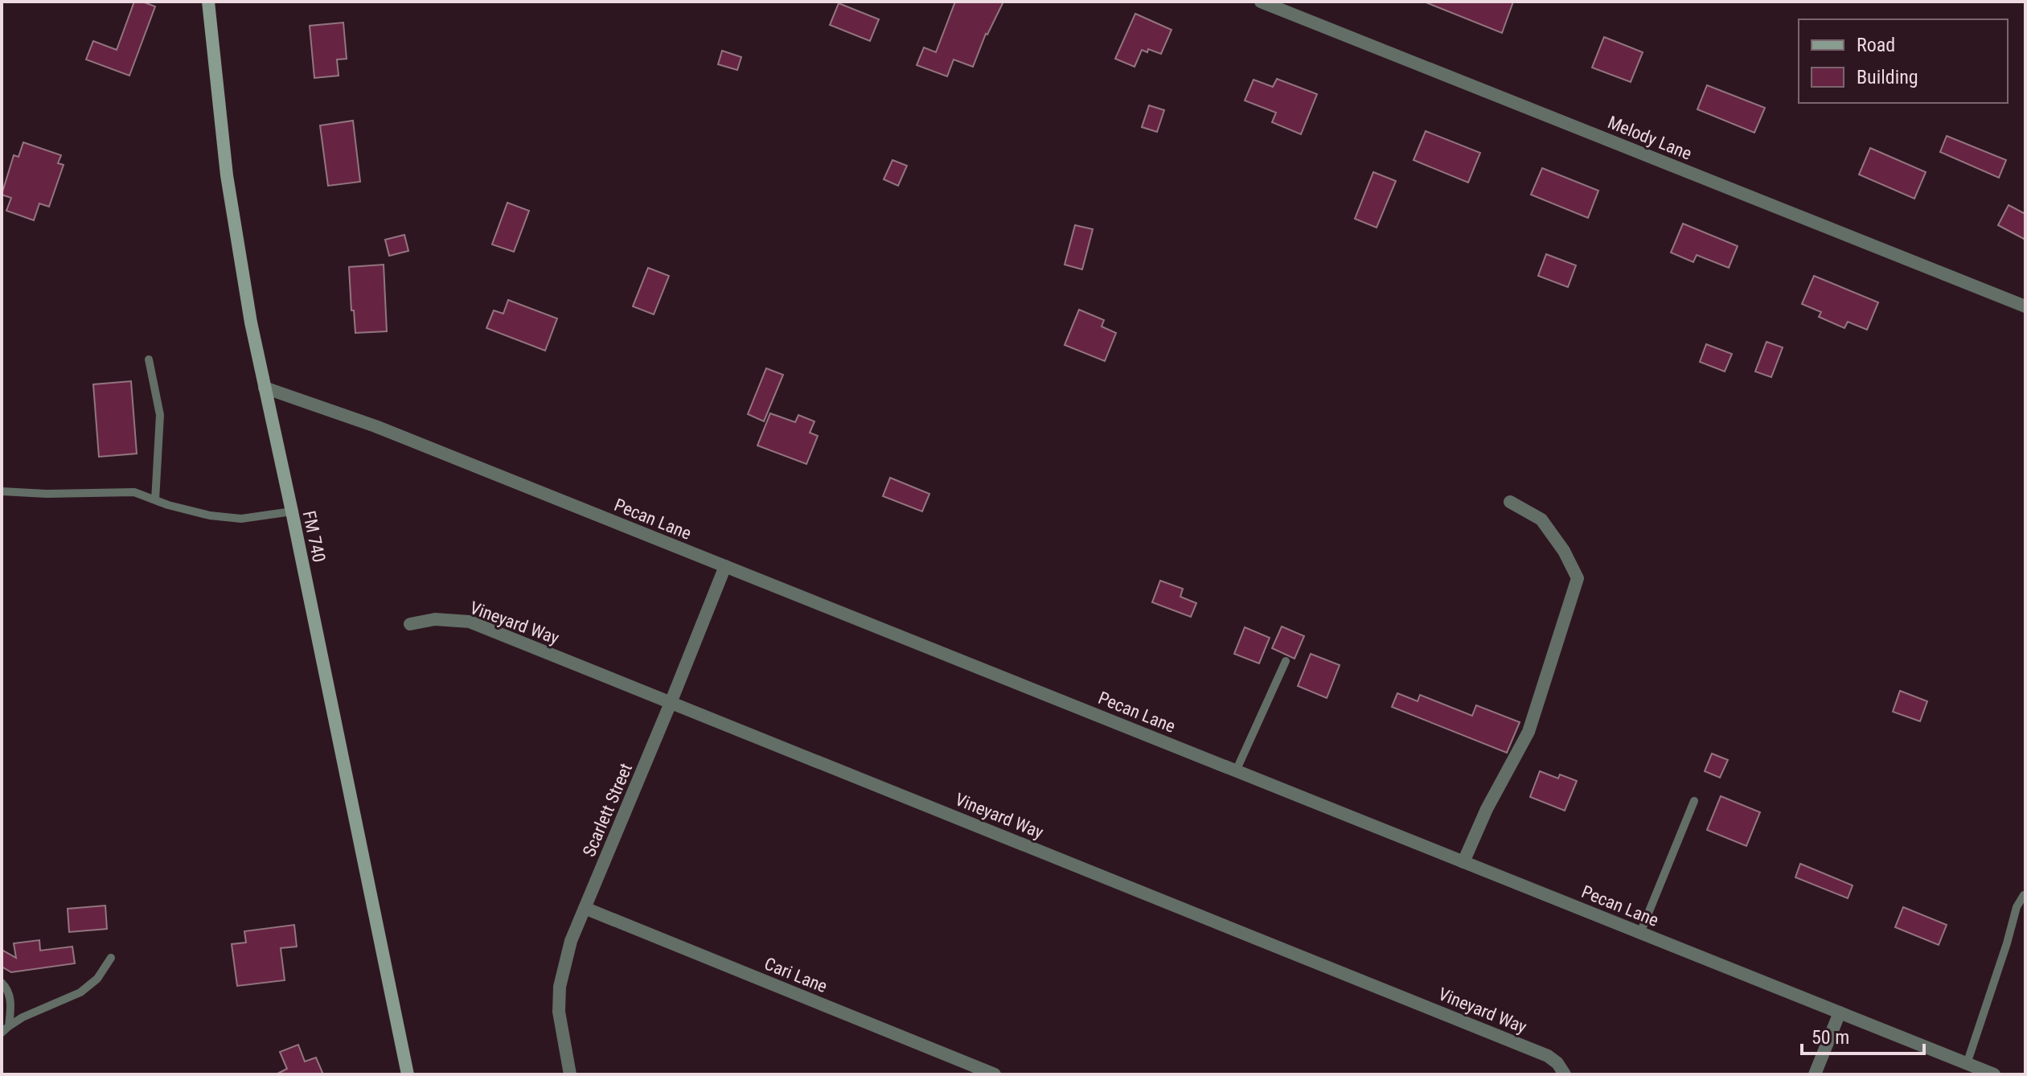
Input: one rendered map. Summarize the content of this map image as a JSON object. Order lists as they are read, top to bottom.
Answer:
{
  "streets": {
    "main road": ["FM 740"],
    "street": [
      "Melody Lane",
      "Pecan Lane",
      "Vineyard Way",
      "Scarlett Street",
      "Cari Lane"
    ]
  },
  "crossings": [
    ["Pecan Lane", "FM 740"],
    ["Pecan Lane", "Scarlett Street"],
    ["Vineyard Way", "Scarlett Street"],
    ["Scarlett Street", "Cari Lane"]
  ],
  "legend": ["Road", "Building"],
  "scale_bar": "50 m"
}
